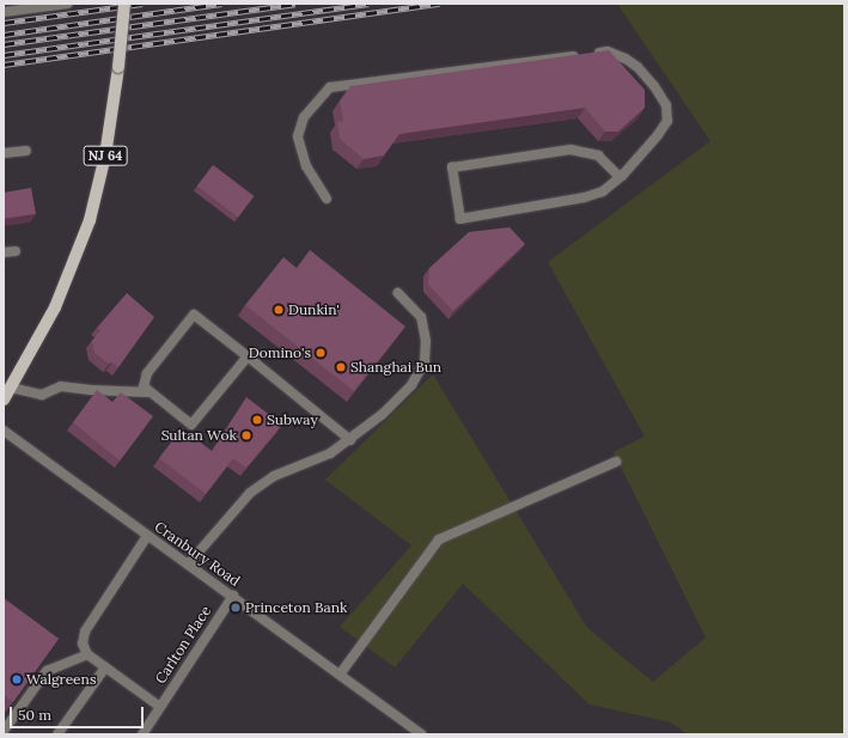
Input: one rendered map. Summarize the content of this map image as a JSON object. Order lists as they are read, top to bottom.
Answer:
{
  "streets": {
    "main road": ["NJ 64"],
    "street": ["Cranbury Road", "Carlton Place"]
  },
  "crossings": [
    ["Cranbury Road", "Carlton Place"]
  ],
  "places": [
    "Dunkin'",
    "Domino's",
    "Shanghai Bun",
    "Subway",
    "Sultan Wok",
    "Princeton Bank",
    "Walgreens"
  ],
  "scale_bar": "50 m"
}
